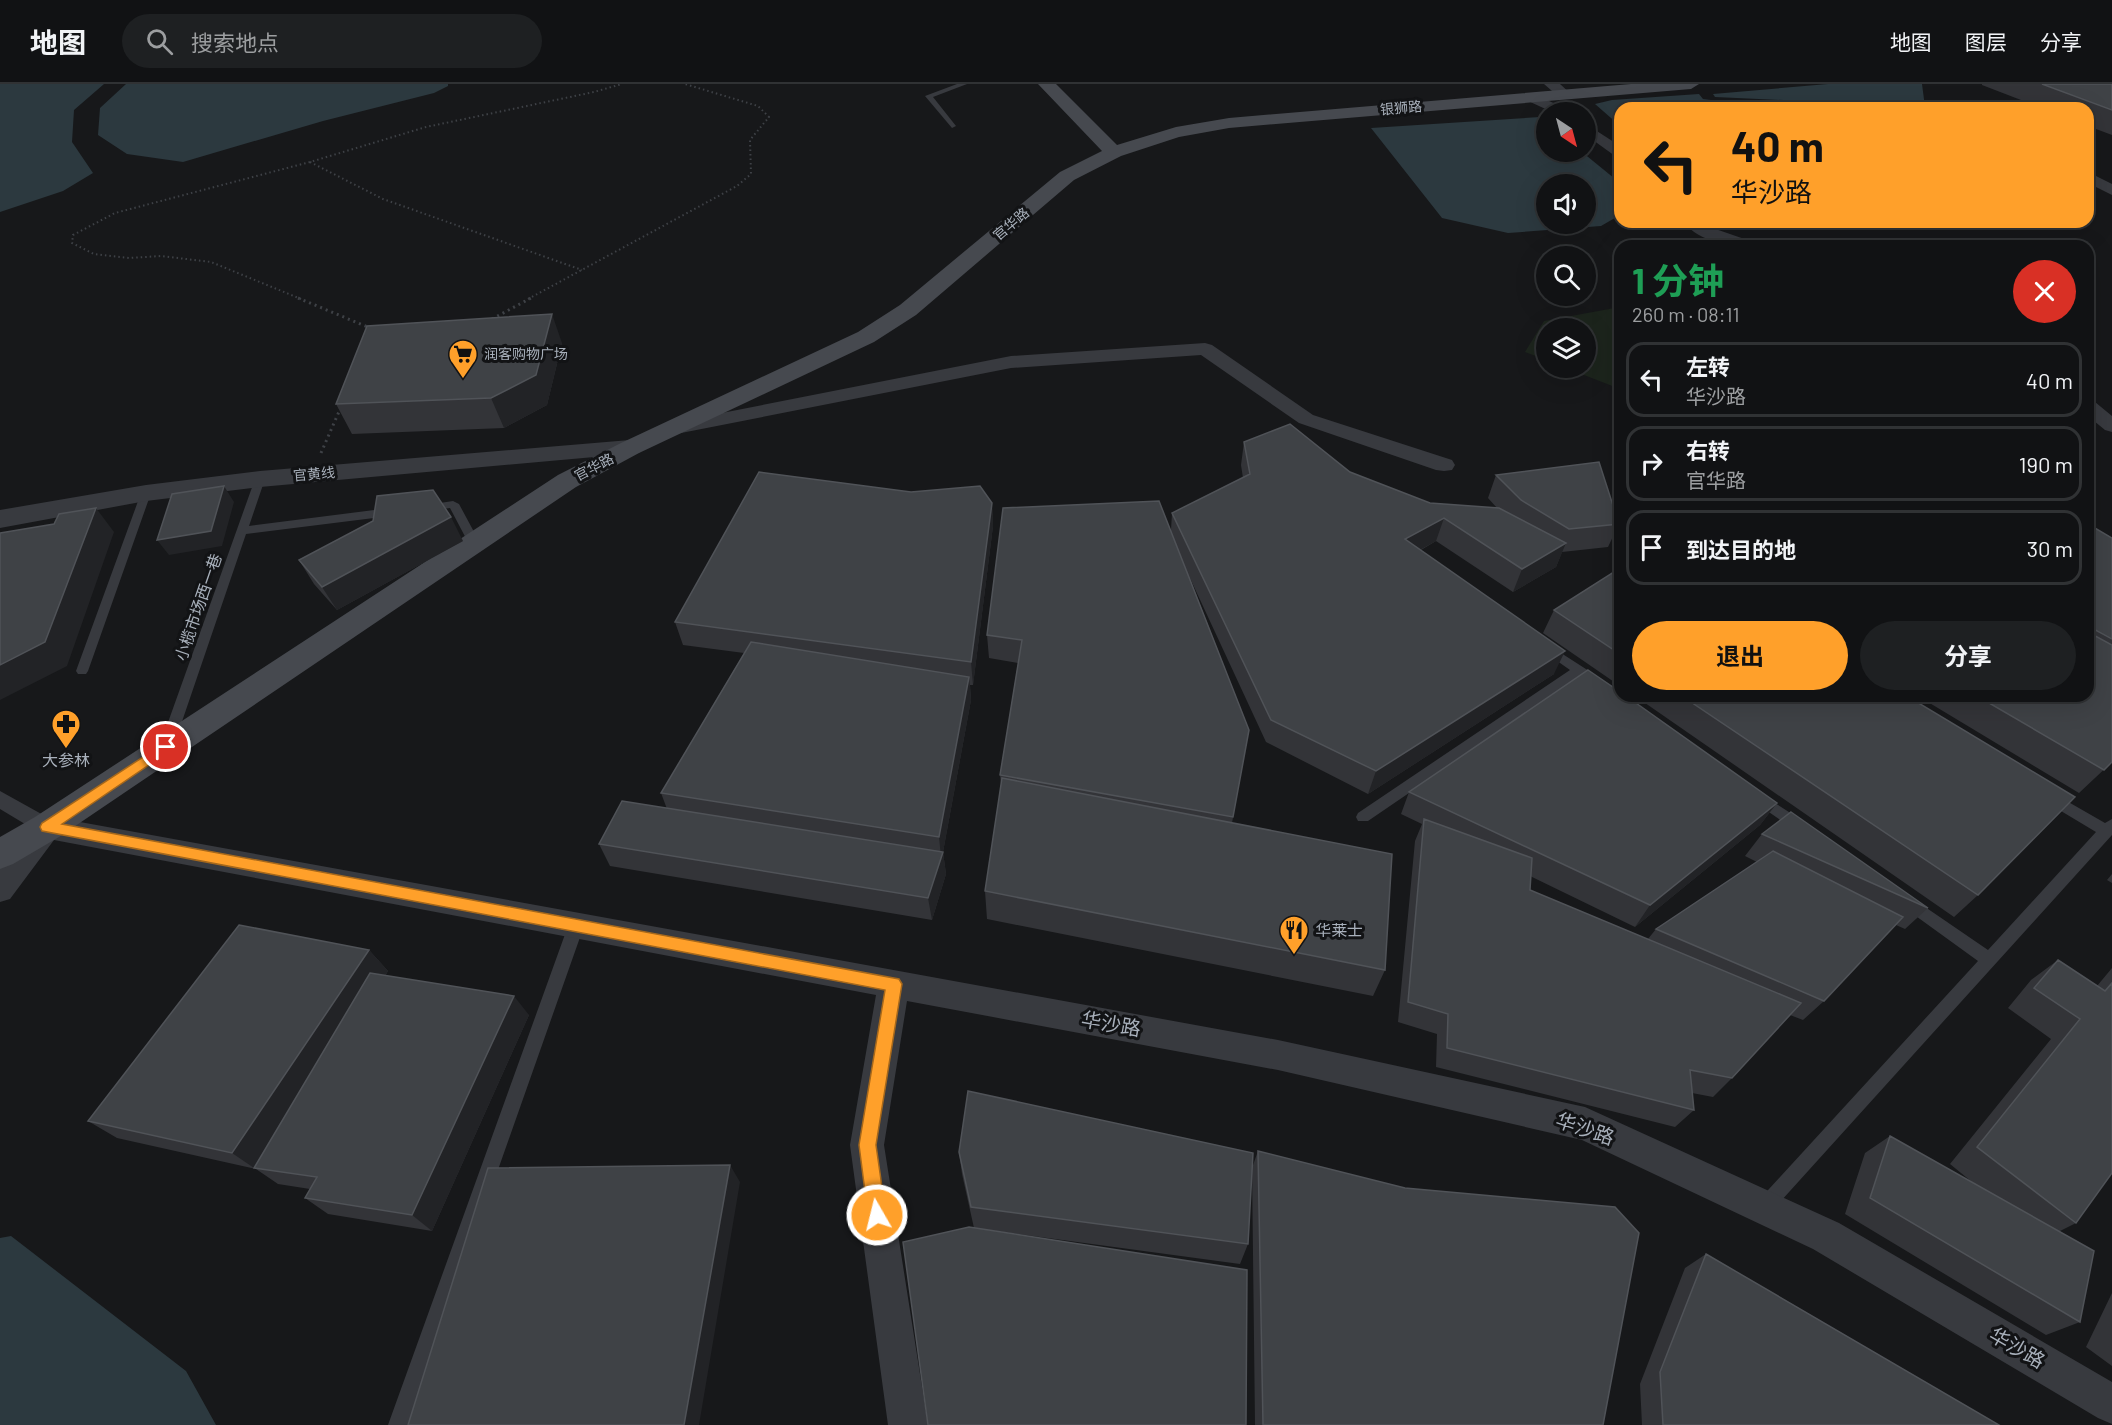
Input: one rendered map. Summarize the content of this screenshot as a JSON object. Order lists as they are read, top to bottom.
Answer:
{
  "streets": {
    "main road": ["银狮路", "官华路"],
    "street": ["官黄线", "华沙路"],
    "lane": ["小榄市场西一巷"]
  },
  "crossings": [
    ["银狮路", "官华路"],
    ["官华路", "官黄线"],
    ["官华路", "小榄市场西一巷"],
    ["官华路", "华沙路"],
    ["官黄线", "小榄市场西一巷"]
  ],
  "places": {
    "supermarket": ["润客购物广场"],
    "pharmacy": ["大参林"],
    "restaurant": ["华莱士"]
  },
  "north": "bottom right",
  "page": {
    "header": "地图",
    "search": "搜索地点",
    "nav": ["地图", "图层", "分享"],
    "turn": ["40 m", "华沙路"],
    "heading": ["1 分钟", "260 m · 08:11"],
    "list": [
      {
        "name": "左转",
        "note": "华沙路",
        "value": "40 m"
      },
      {
        "name": "右转",
        "note": "官华路",
        "value": "190 m"
      },
      {
        "name": "到达目的地",
        "value": "30 m"
      }
    ],
    "buttons": ["退出", "分享"]
  }
}
